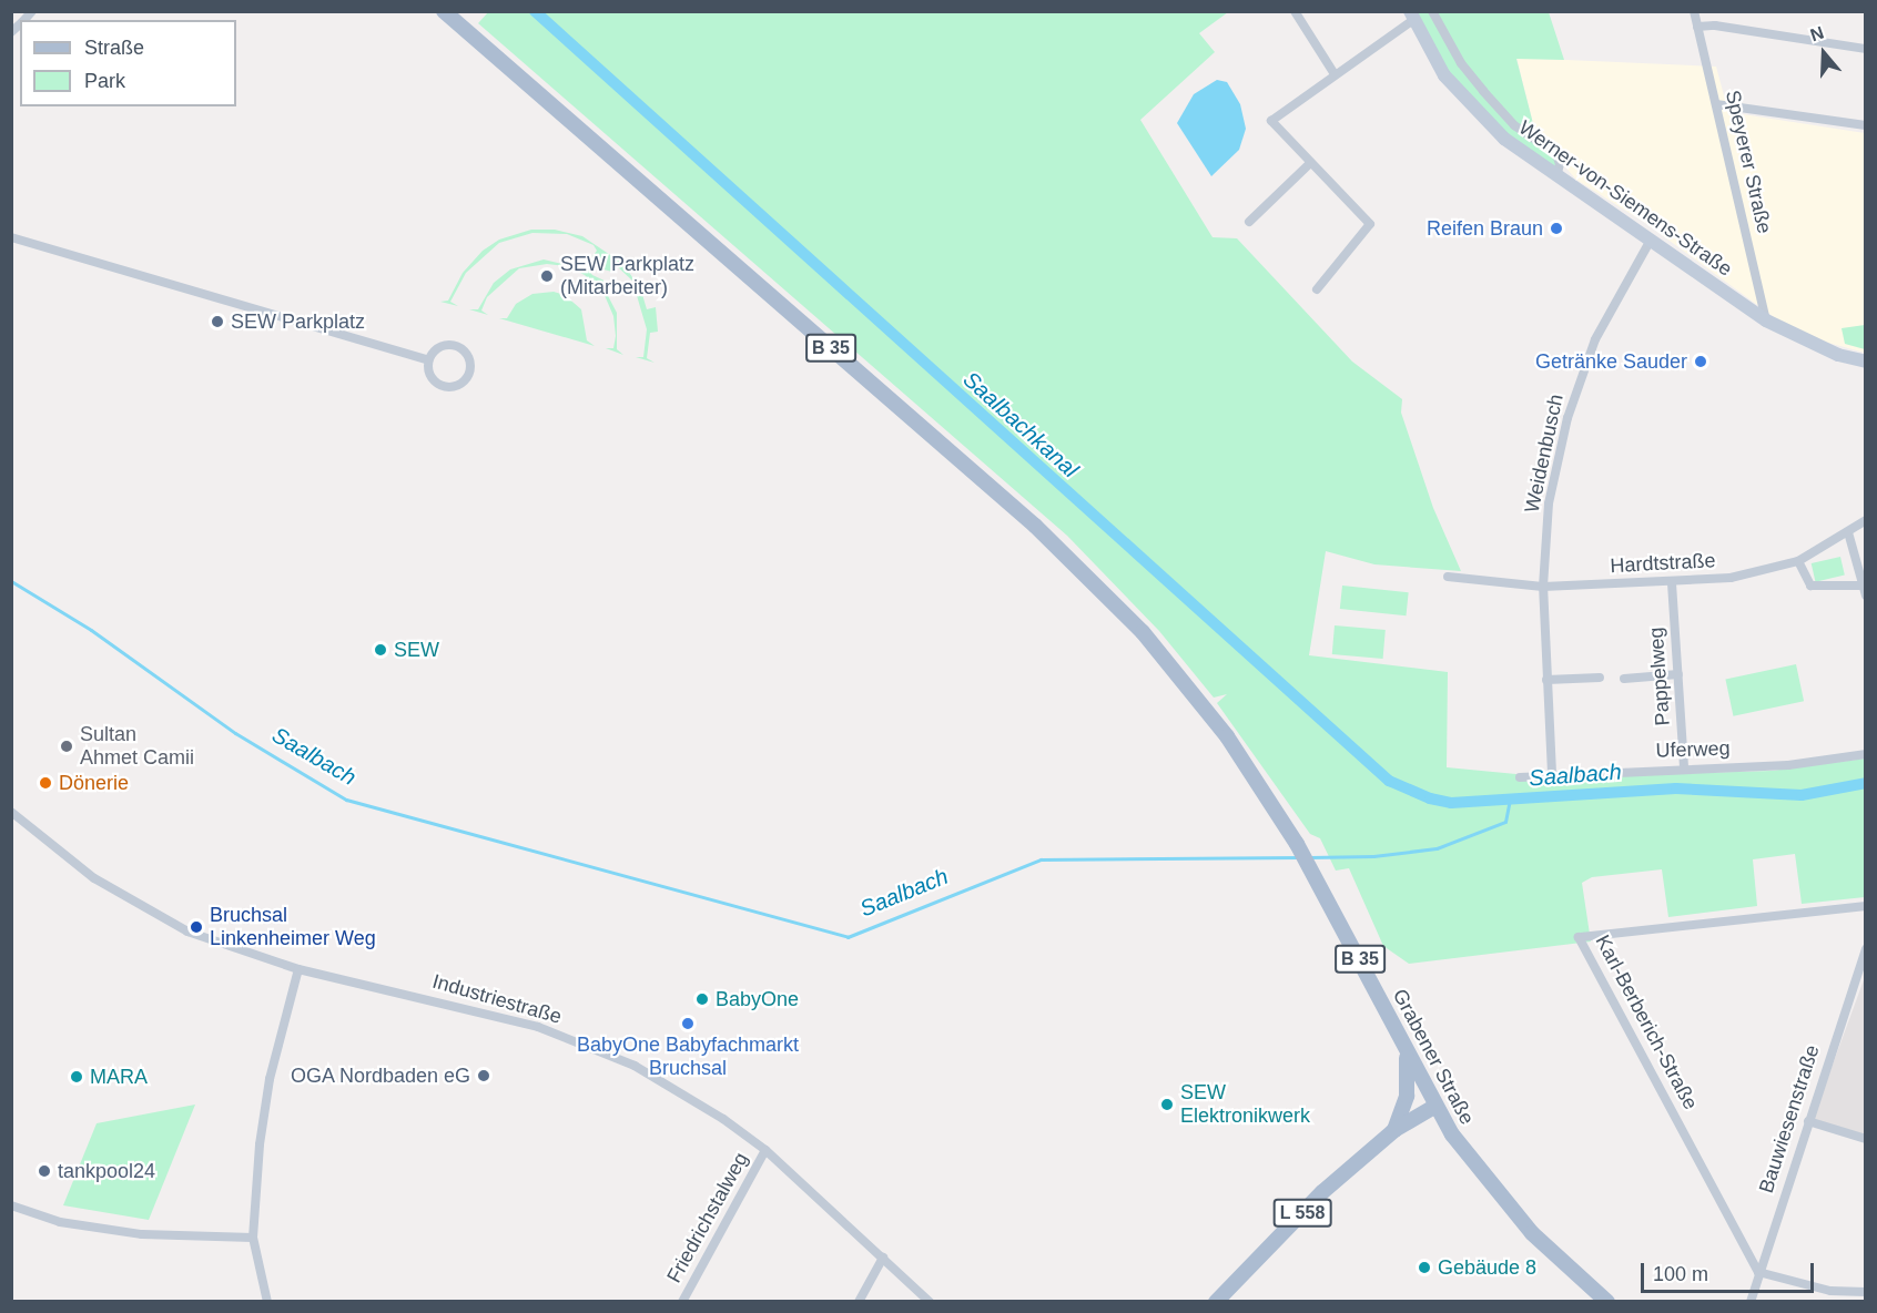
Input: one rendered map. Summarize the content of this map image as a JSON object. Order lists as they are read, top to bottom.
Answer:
{
  "streets": {
    "main road": [
      "Werner-von-Siemens-Straße",
      "B 35",
      "Grabener Straße",
      "L 558"
    ],
    "street": [
      "Speyerer Straße",
      "Weidenbusch",
      "Hardtstraße",
      "Pappelweg",
      "Uferweg",
      "Industriestraße",
      "Karl-Berberich-Straße",
      "Bauwiesenstraße",
      "Friedrichstalweg"
    ]
  },
  "crossings": [
    ["Speyerer Straße", "Werner-von-Siemens-Straße"],
    ["Werner-von-Siemens-Straße", "Weidenbusch"],
    ["B 35", "Grabener Straße"],
    ["B 35", "L 558"],
    ["Weidenbusch", "Hardtstraße"],
    ["Weidenbusch", "Uferweg"],
    ["Hardtstraße", "Pappelweg"],
    ["Pappelweg", "Uferweg"],
    ["Industriestraße", "Friedrichstalweg"],
    ["Karl-Berberich-Straße", "Bauwiesenstraße"],
    ["Grabener Straße", "L 558"]
  ],
  "water": ["Saalbachkanal", "Saalbach"],
  "places": [
    "Reifen Braun",
    "SEW Parkplatz (Mitarbeiter)",
    "SEW Parkplatz",
    "Getränke Sauder",
    "SEW",
    "Sultan Ahmet Camii",
    "Dönerie",
    "Bruchsal Linkenheimer Weg",
    "BabyOne",
    "BabyOne Babyfachmarkt Bruchsal",
    "OGA Nordbaden eG",
    "MARA",
    "SEW Elektronikwerk",
    "tankpool24",
    "Gebäude 8"
  ],
  "legend": ["Straße", "Park"],
  "scale_bar": "100 m",
  "north": "top"
}
